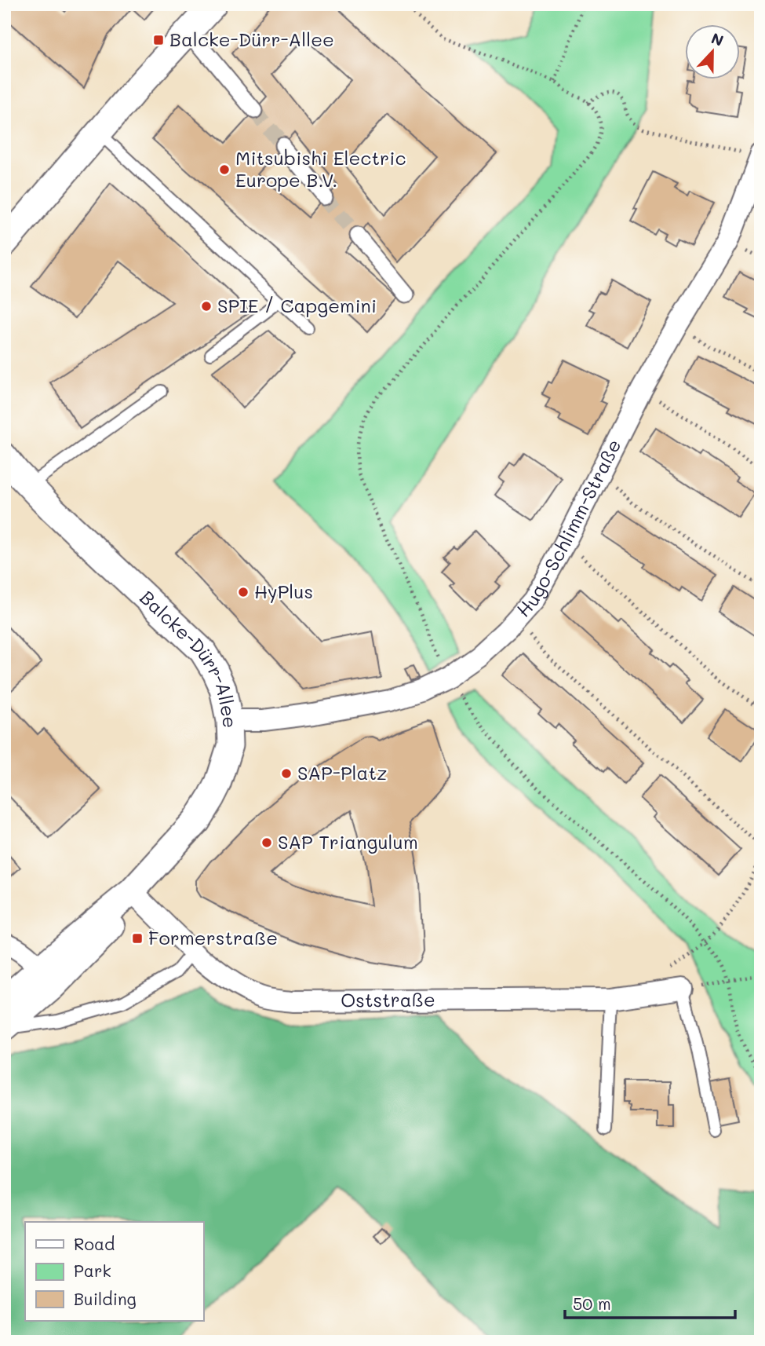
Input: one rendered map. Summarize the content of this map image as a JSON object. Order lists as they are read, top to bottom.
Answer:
{
  "streets": {
    "street": ["Hugo-Schlimm-Straße", "Balcke-Dürr-Allee", "Oststraße"]
  },
  "crossings": [
    ["Hugo-Schlimm-Straße", "Balcke-Dürr-Allee"],
    ["Balcke-Dürr-Allee", "Oststraße"]
  ],
  "places": {
    "transit": ["Balcke-Dürr-Allee", "Formerstraße"],
    "other": [
      "Mitsubishi Electric Europe B.V.",
      "SPIE / Capgemini",
      "HyPlus",
      "SAP-Platz",
      "SAP Triangulum"
    ]
  },
  "legend": ["Road", "Park", "Building"],
  "scale_bar": "50 m",
  "north": "top"
}
